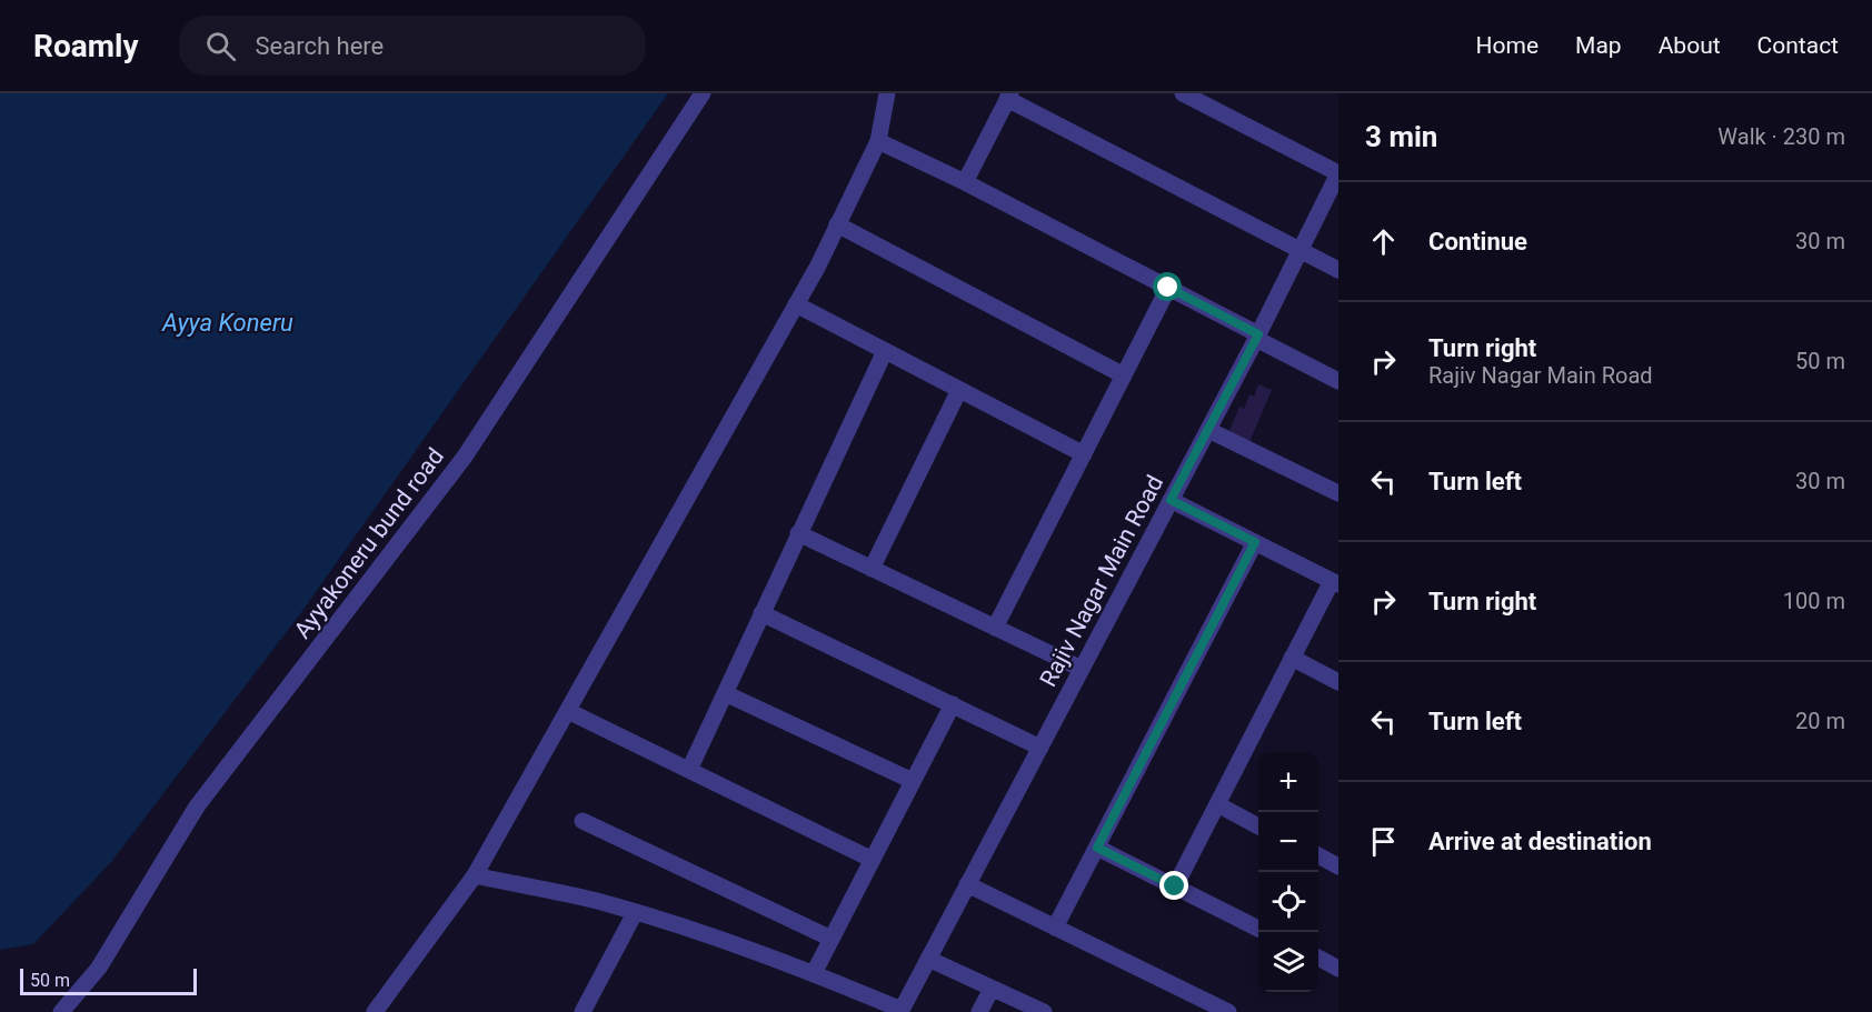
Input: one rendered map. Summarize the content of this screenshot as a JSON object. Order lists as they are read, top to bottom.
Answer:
{
  "streets": {
    "street": ["Ayyakoneru bund road", "Rajiv Nagar Main Road"]
  },
  "water": ["Ayya Koneru"],
  "scale_bar": "50 m",
  "page": {
    "header": "Roamly",
    "search": "Search here",
    "nav": [
      "Home",
      "Map",
      "About",
      "Contact"
    ],
    "heading": ["3 min", "Walk · 230 m"],
    "list": [
      ["Continue", "30 m"],
      ["Turn right", "Rajiv Nagar Main Road", "50 m"],
      ["Turn left", "30 m"],
      ["Turn right", "100 m"],
      ["Turn left", "20 m"],
      "Arrive at destination"
    ],
    "map_buttons": ["+", "−"],
    "scale": "50 m"
  }
}
